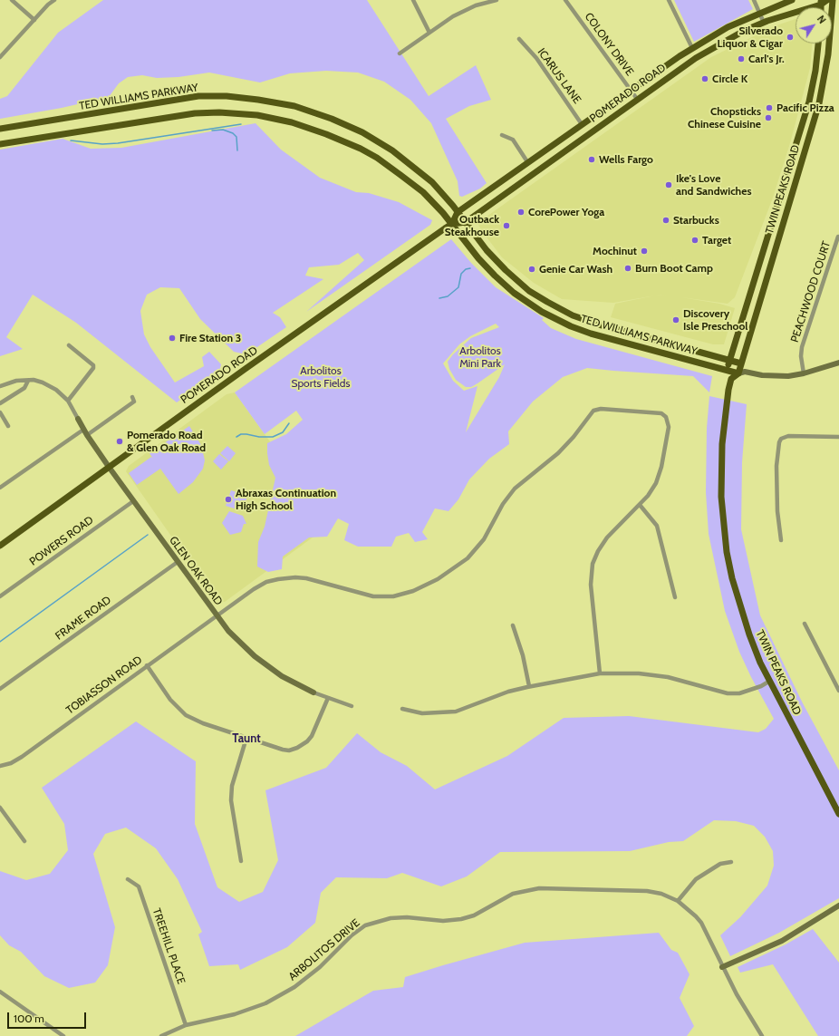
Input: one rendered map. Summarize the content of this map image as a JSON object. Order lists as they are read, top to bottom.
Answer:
{
  "streets": {
    "main road": ["POMERADO ROAD", "TED WILLIAMS PARKWAY", "TWIN PEAKS ROAD"],
    "street": [
      "COLONY DRIVE",
      "ICARUS LANE",
      "PEACHWOOD COURT",
      "POWERS ROAD",
      "GLEN OAK ROAD",
      "FRAME ROAD",
      "TOBIASSON ROAD",
      "TREEHILL PLACE",
      "ARBOLITOS DRIVE"
    ]
  },
  "crossings": [
    ["COLONY DRIVE", "POMERADO ROAD"],
    ["ICARUS LANE", "POMERADO ROAD"],
    ["POMERADO ROAD", "TED WILLIAMS PARKWAY"],
    ["POMERADO ROAD", "GLEN OAK ROAD"],
    ["TED WILLIAMS PARKWAY", "TWIN PEAKS ROAD"],
    ["POWERS ROAD", "GLEN OAK ROAD"],
    ["GLEN OAK ROAD", "FRAME ROAD"],
    ["GLEN OAK ROAD", "TOBIASSON ROAD"],
    ["TREEHILL PLACE", "ARBOLITOS DRIVE"]
  ],
  "districts": ["Taunt"],
  "parks": ["Arbolitos Mini Park", "Arbolitos Sports Fields"],
  "places": [
    "Silverado Liquor & Cigar",
    "Carl's Jr.",
    "Circle K",
    "Pacific Pizza",
    "Chopsticks Chinese Cuisine",
    "Wells Fargo",
    "Ike's Love and Sandwiches",
    "CorePower Yoga",
    "Starbucks",
    "Outback Steakhouse",
    "Target",
    "Mochinut",
    "Burn Boot Camp",
    "Genie Car Wash",
    "Discovery Isle Preschool",
    "Fire Station 3",
    "Pomerado Road & Glen Oak Road",
    "Abraxas Continuation High School"
  ],
  "scale_bar": "100 m",
  "north": "top right"
}
